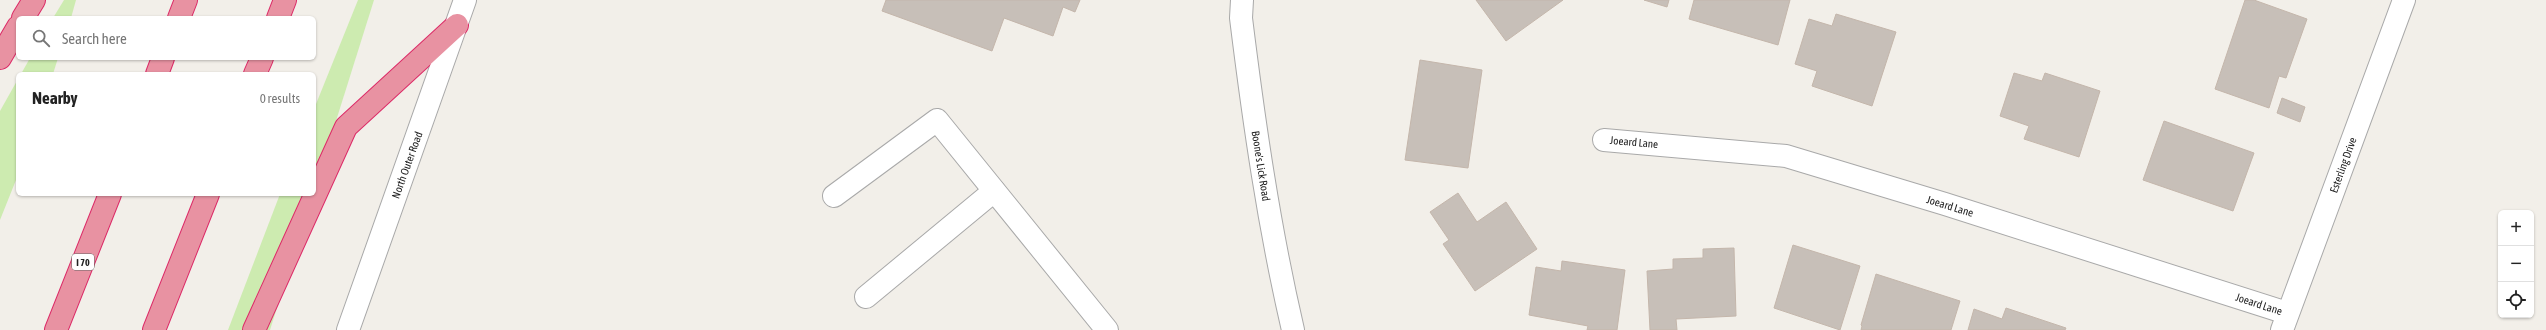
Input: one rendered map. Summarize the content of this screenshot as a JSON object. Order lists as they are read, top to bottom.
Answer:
{
  "streets": {
    "highway": ["I 70"],
    "street": [
      "Joeard Lane",
      "North Outer Road",
      "Esterling Drive",
      "Boone's Lick Road"
    ]
  },
  "crossings": [
    ["Joeard Lane", "Esterling Drive"]
  ],
  "page": {
    "search": "Search here",
    "heading": ["Nearby", "0 results"],
    "map_buttons": ["+", "−"]
  }
}
